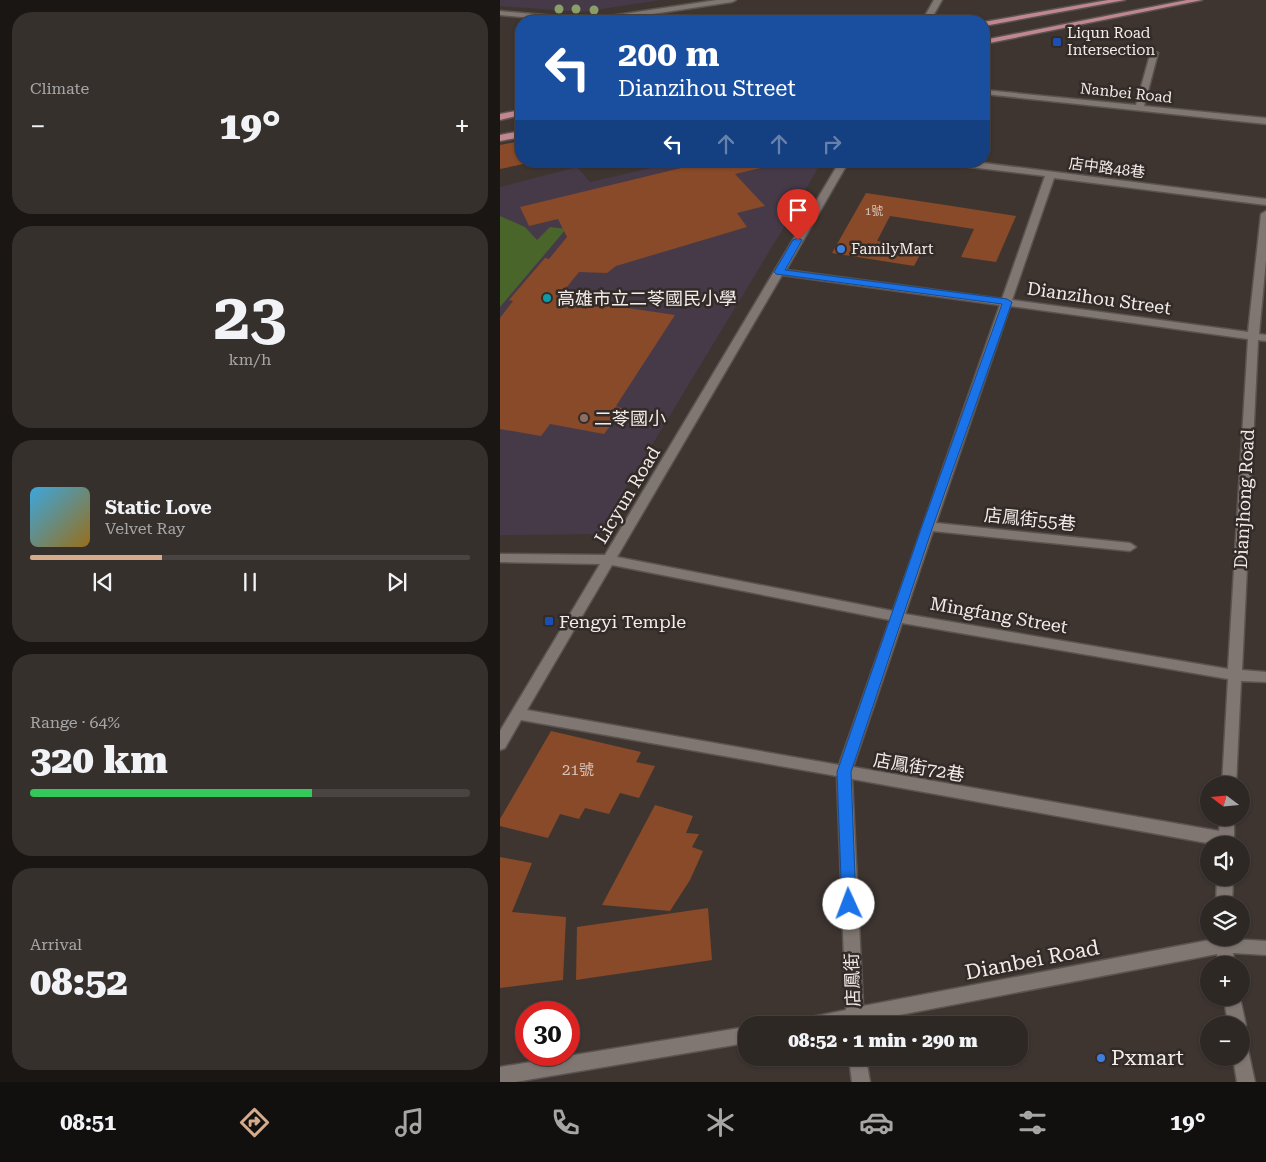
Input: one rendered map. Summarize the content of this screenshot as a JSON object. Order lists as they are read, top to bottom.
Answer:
{
  "streets": {
    "street": [
      "Nanbei Road",
      "店中路48巷",
      "Dianzihou Street",
      "Licyun Road",
      "Dianjhong Road",
      "店鳳街55巷",
      "Mingfang Street",
      "店鳳街72巷",
      "Dianbei Road",
      "店鳳街"
    ]
  },
  "crossings": [
    ["店中路48巷", "店鳳街"],
    ["Dianzihou Street", "Licyun Road"],
    ["Dianzihou Street", "Dianjhong Road"],
    ["Dianzihou Street", "店鳳街"],
    ["Licyun Road", "Mingfang Street"],
    ["Licyun Road", "店鳳街72巷"],
    ["Dianjhong Road", "Mingfang Street"],
    ["店鳳街55巷", "店鳳街"],
    ["Mingfang Street", "店鳳街"],
    ["店鳳街72巷", "店鳳街"]
  ],
  "places": {
    "transit": ["Liqun Road Intersection", "Fengyi Temple"],
    "other": [
      "FamilyMart",
      "高雄市立二苓國民小學",
      "二苓國小",
      "Pxmart"
    ]
  },
  "house_numbers": ["1號", "21號"],
  "north": "left",
  "page": {
    "tile": [
      "Climate",
      ["23", "km/h"],
      ["Range · 64%", "320 km"],
      ["Arrival", "08:52"]
    ],
    "turn": ["200 m", "Dianzihou Street"],
    "heat": ["−", "19°", "+"],
    "song": ["Static Love", "Velvet Ray"],
    "map_buttons": ["+", "−"],
    "limit": "30",
    "trip": "08:52 · 1 min · 290 m",
    "tabs": ["08:51", "19°"]
  }
}
